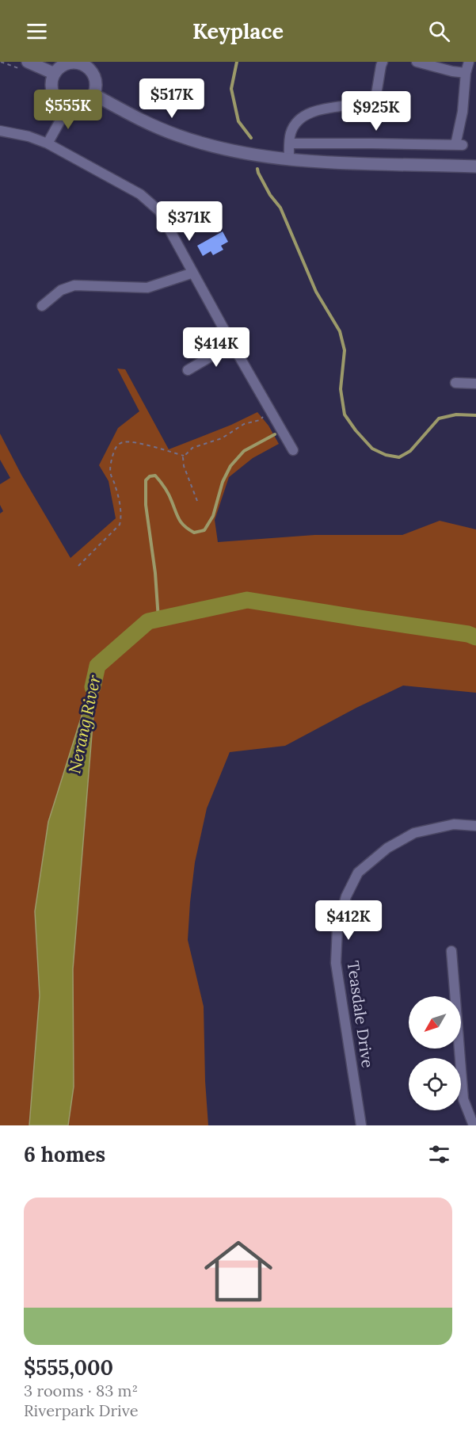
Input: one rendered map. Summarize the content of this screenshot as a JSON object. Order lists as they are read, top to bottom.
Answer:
{
  "streets": {
    "street": ["Teasdale Drive"]
  },
  "water": ["Nerang River"],
  "north": "bottom left",
  "page": {
    "header": "Keyplace",
    "price": [
      "$517K",
      "$555K",
      "$925K",
      "$371K",
      "$414K",
      "$412K"
    ],
    "heading": "6 homes",
    "list": [
      {
        "name": "$555,000",
        "note": "3 rooms · 83 m² · Riverpark Drive"
      }
    ]
  }
}
